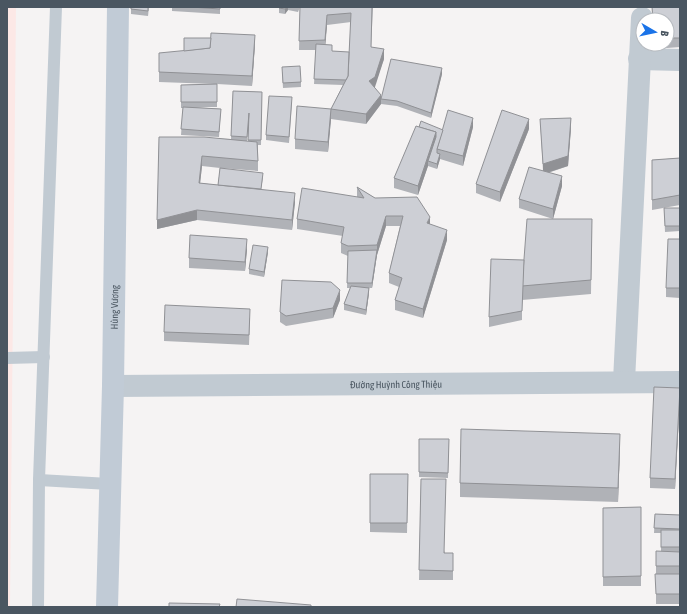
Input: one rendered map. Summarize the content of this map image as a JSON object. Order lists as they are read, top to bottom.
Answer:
{
  "streets": {
    "main road": ["Hùng Vương"],
    "street": ["Đường Huỳnh Công Thiệu"]
  },
  "crossings": [
    ["Hùng Vương", "Đường Huỳnh Công Thiệu"]
  ],
  "north": "right"
}
